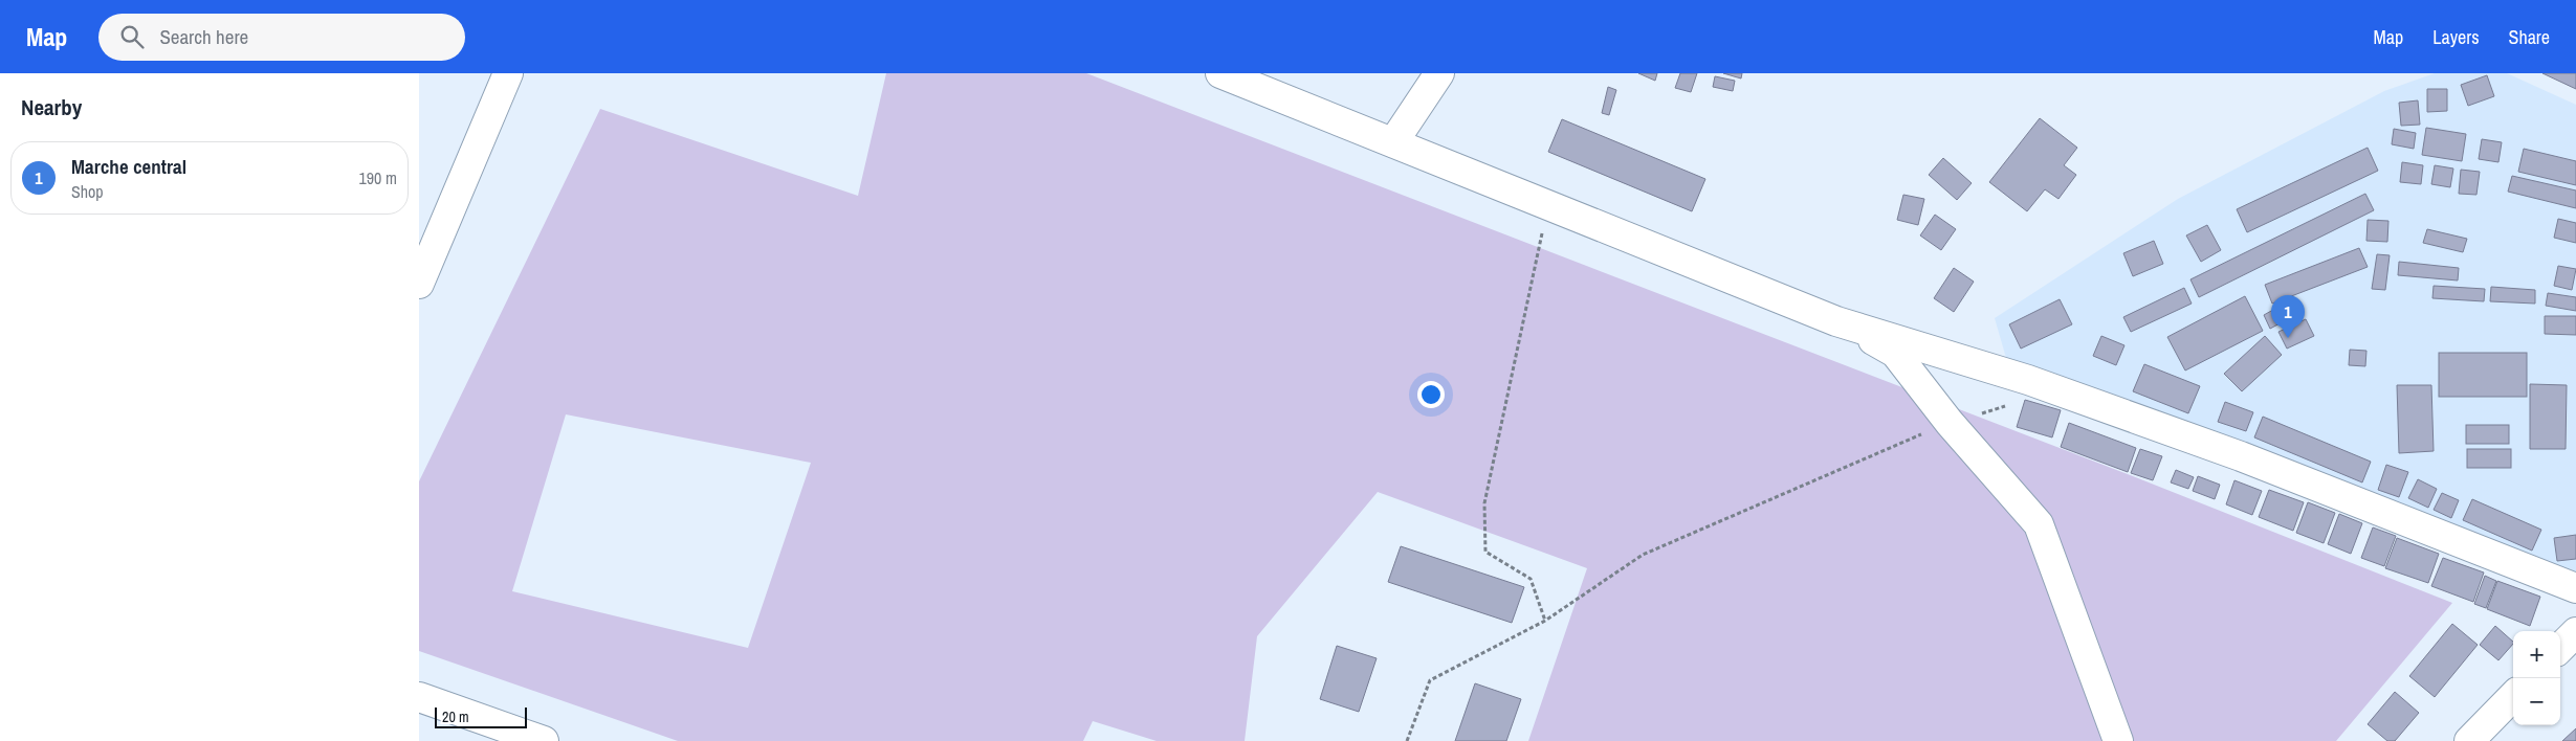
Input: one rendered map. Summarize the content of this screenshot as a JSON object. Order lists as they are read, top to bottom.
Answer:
{
  "scale_bar": "20 m",
  "page": {
    "header": "Map",
    "search": "Search here",
    "nav": ["Map", "Layers", "Share"],
    "heading": "Nearby",
    "list": [
      {
        "mark": "1",
        "name": "Marche central",
        "note": "Shop",
        "value": "190 m"
      }
    ],
    "pins": "1",
    "map_buttons": ["+", "−"],
    "scale": "20 m"
  }
}
